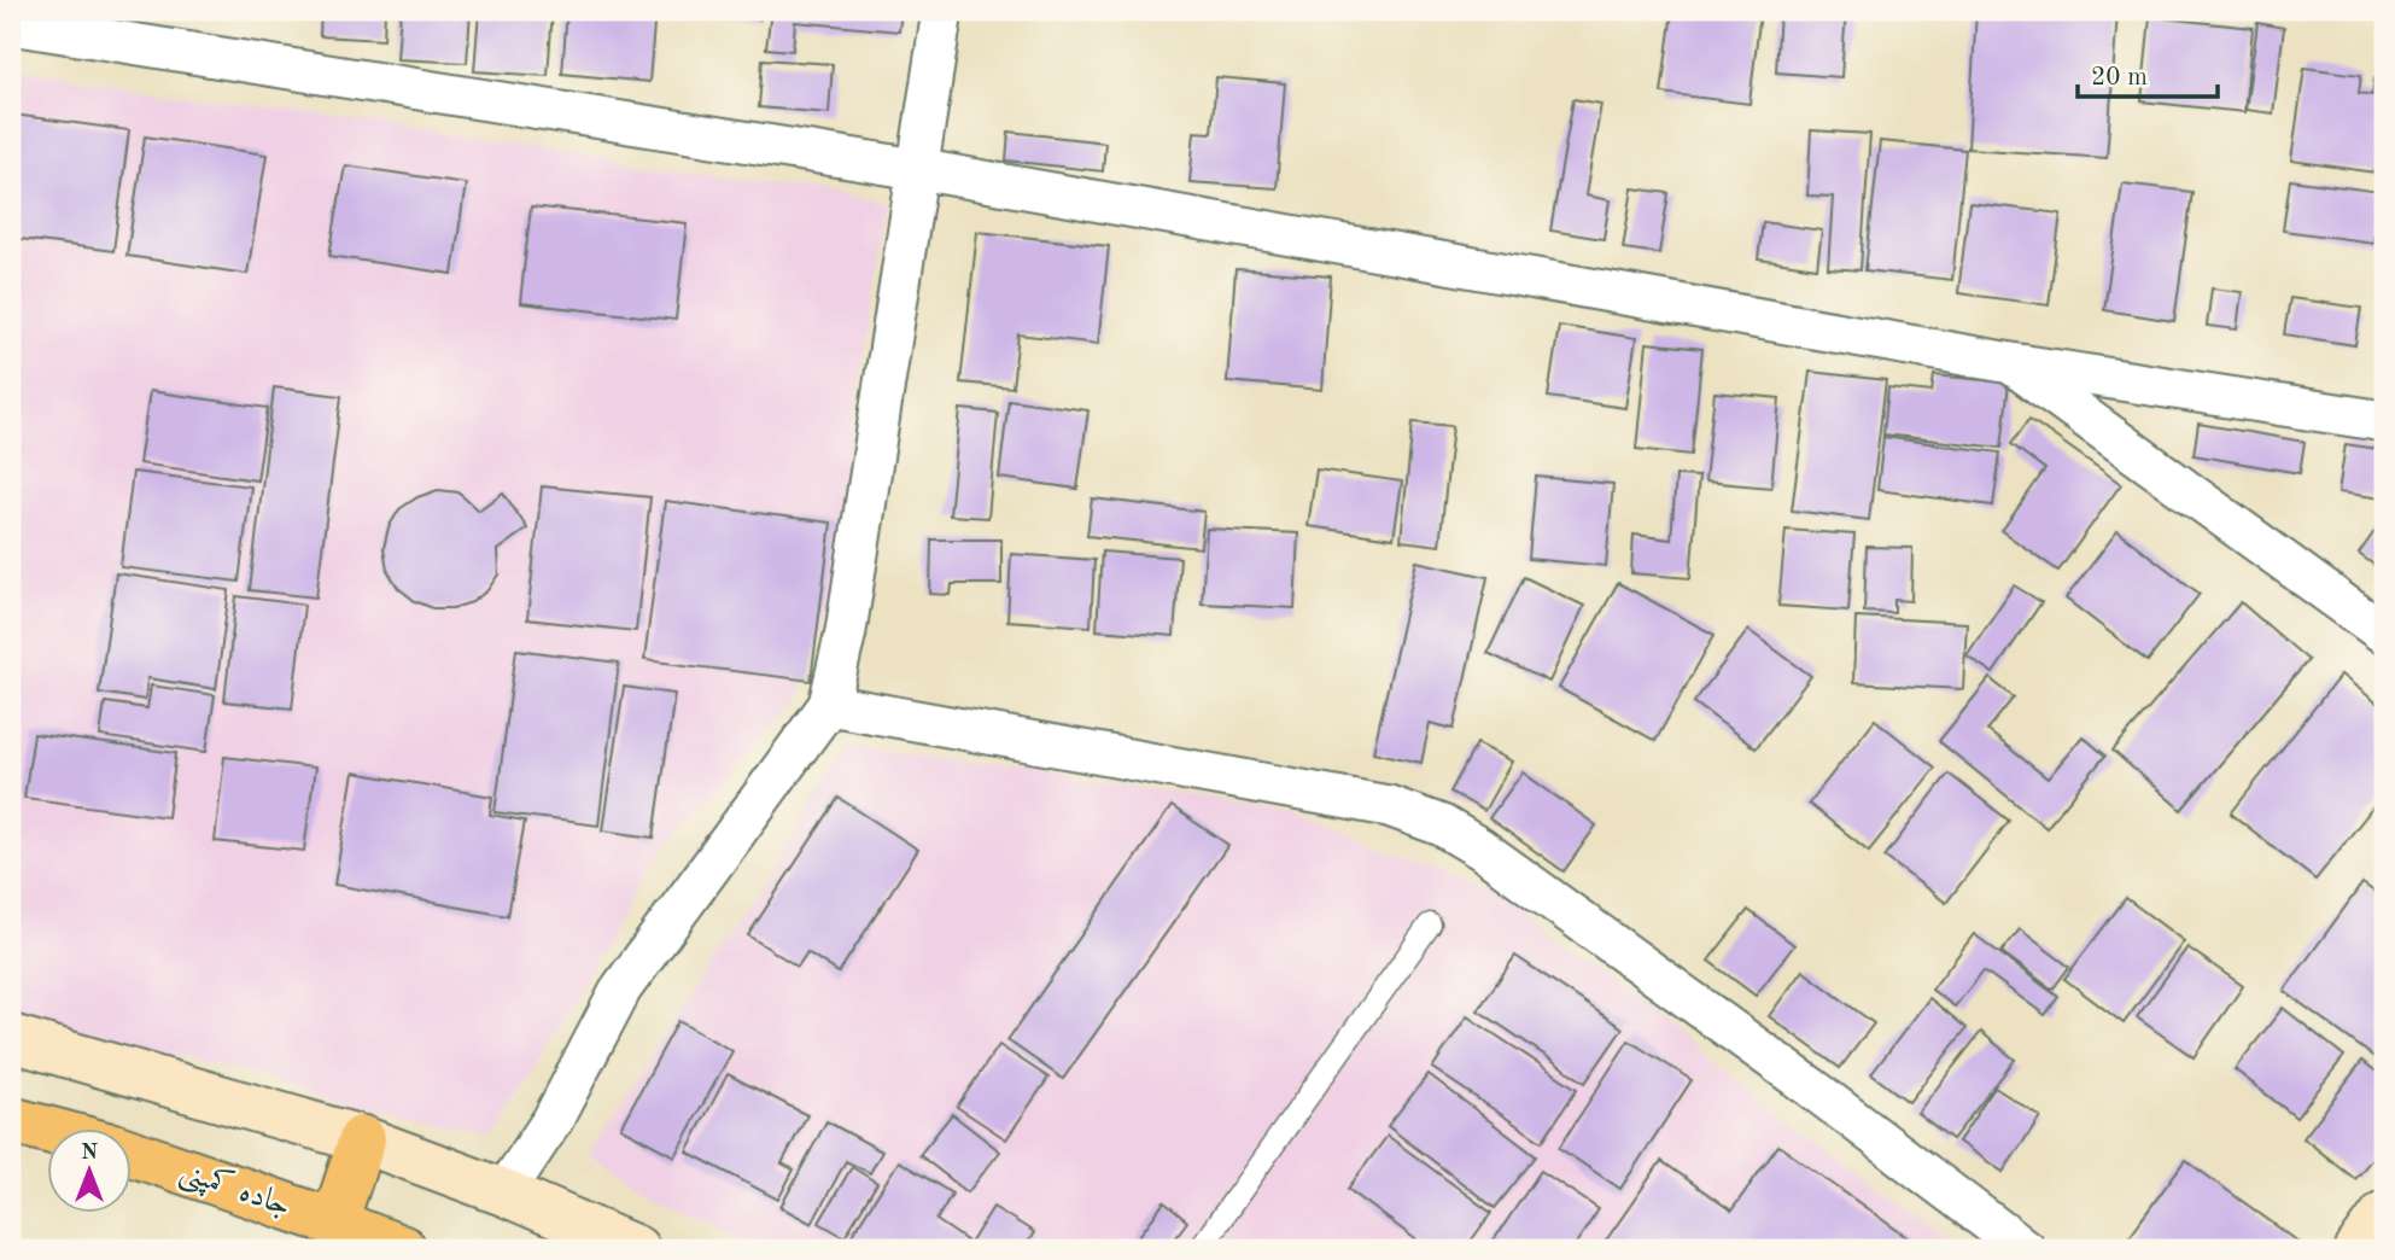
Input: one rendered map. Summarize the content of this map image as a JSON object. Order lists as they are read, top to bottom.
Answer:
{
  "streets": {
    "highway": ["جاده کمپنی"]
  },
  "scale_bar": "20 m",
  "north": "top"
}
